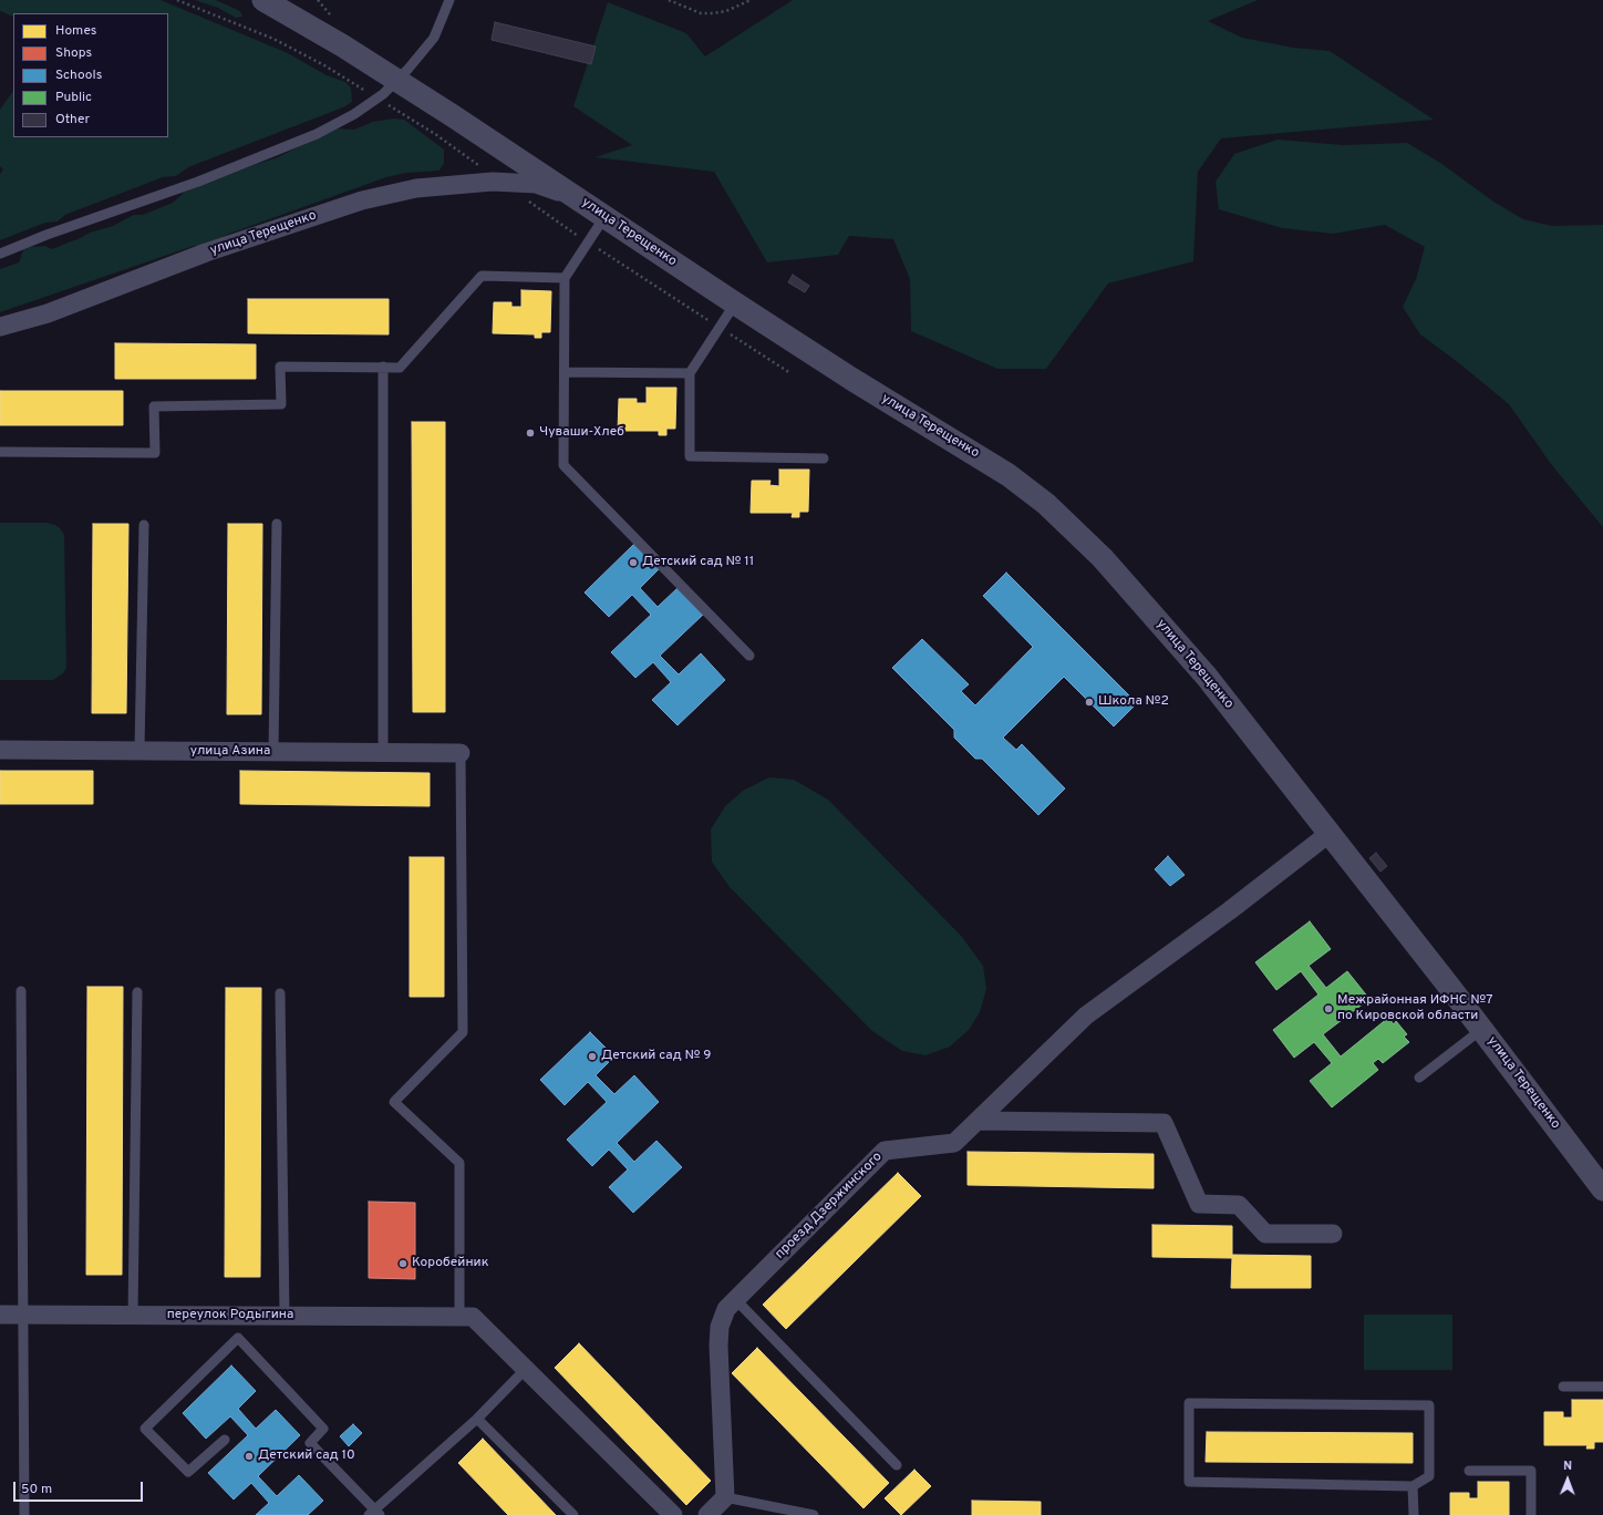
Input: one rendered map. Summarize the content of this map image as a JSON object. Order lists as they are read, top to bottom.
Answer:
{
  "streets": {
    "street": [
      "улица Терещенко",
      "улица Азина",
      "проезд Дзержинского",
      "переулок Родыгина"
    ]
  },
  "crossings": [
    ["улица Терещенко", "проезд Дзержинского"]
  ],
  "places": [
    "Чуваши-Хлеб",
    "Детский сад № 11",
    "Школа №2",
    "Межрайонная ИФНС №7 по Кировской области",
    "Детский сад № 9",
    "Коробейник",
    "Детский сад 10"
  ],
  "legend": [
    "Homes",
    "Shops",
    "Schools",
    "Public",
    "Other"
  ],
  "scale_bar": "50 m",
  "north": "top"
}
